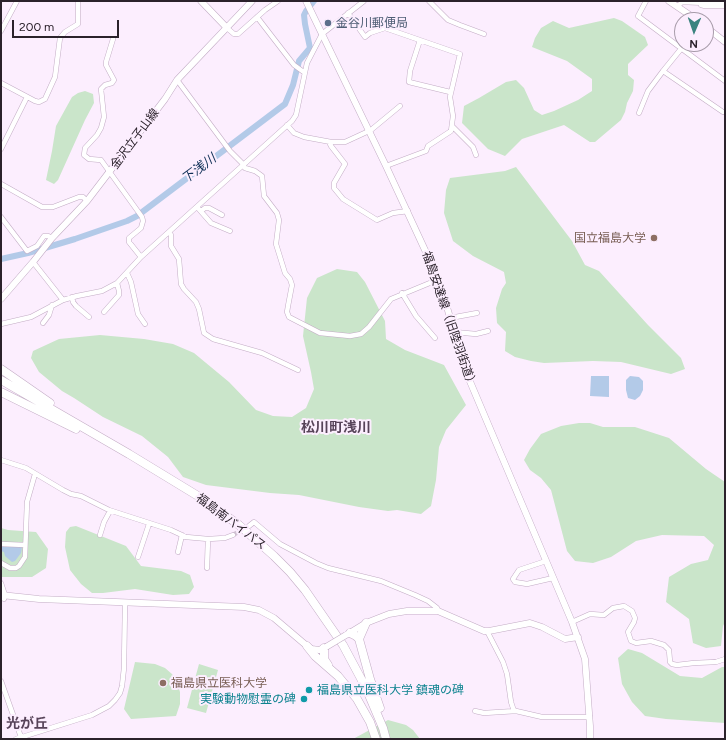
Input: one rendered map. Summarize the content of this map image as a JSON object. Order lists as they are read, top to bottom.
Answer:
{
  "streets": {
    "highway": ["福島南バイパス"],
    "street": ["金沢立子山線", "福島安達線（旧陸羽街道）"]
  },
  "districts": ["松川町浅川", "光が丘"],
  "water": ["下浅川"],
  "places": [
    "金谷川郵便局",
    "国立福島大学",
    "福島県立医科大学",
    "福島県立医科大学 鎮魂の碑",
    "実験動物慰霊の碑"
  ],
  "scale_bar": "200 m",
  "north": "bottom"
}
